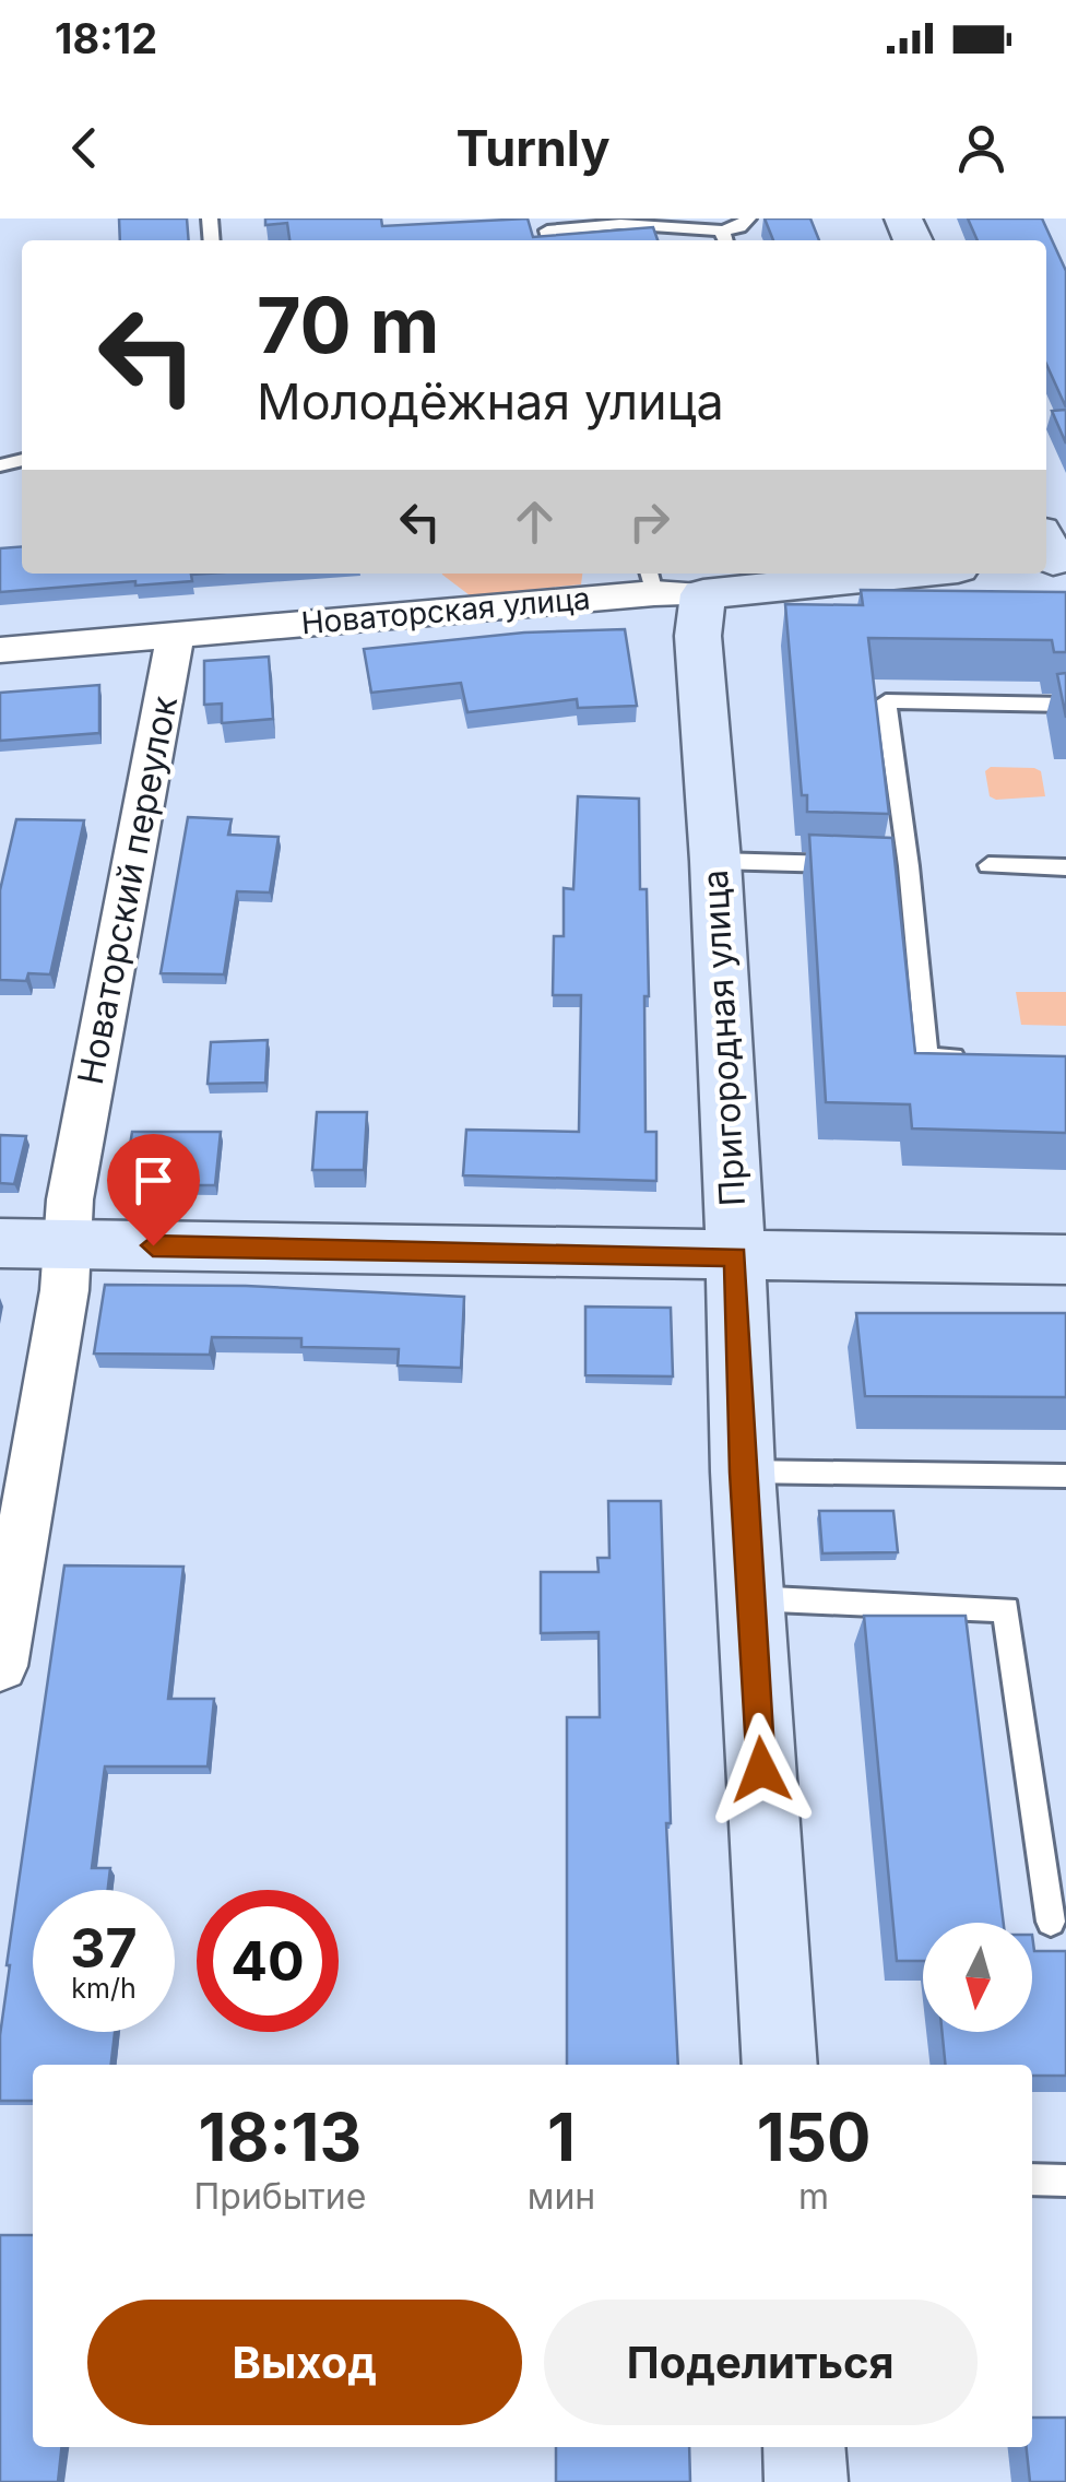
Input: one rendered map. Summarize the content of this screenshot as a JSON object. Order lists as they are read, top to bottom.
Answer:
{
  "streets": {
    "street": ["Новаторская улица", "Новаторский переулок", "Пригородная улица"]
  },
  "crossings": [
    ["Новаторская улица", "Новаторский переулок"],
    ["Новаторская улица", "Пригородная улица"]
  ],
  "north": "bottom",
  "page": {
    "status": "18:12",
    "header": "Turnly",
    "turn": ["70 m", "Молодёжная улица"],
    "speed": "37 km/h",
    "limit": "40",
    "eta": [
      "18:13",
      "Прибытие",
      "1",
      "мин",
      "150",
      "m"
    ],
    "buttons": ["Выход", "Поделиться"]
  }
}
